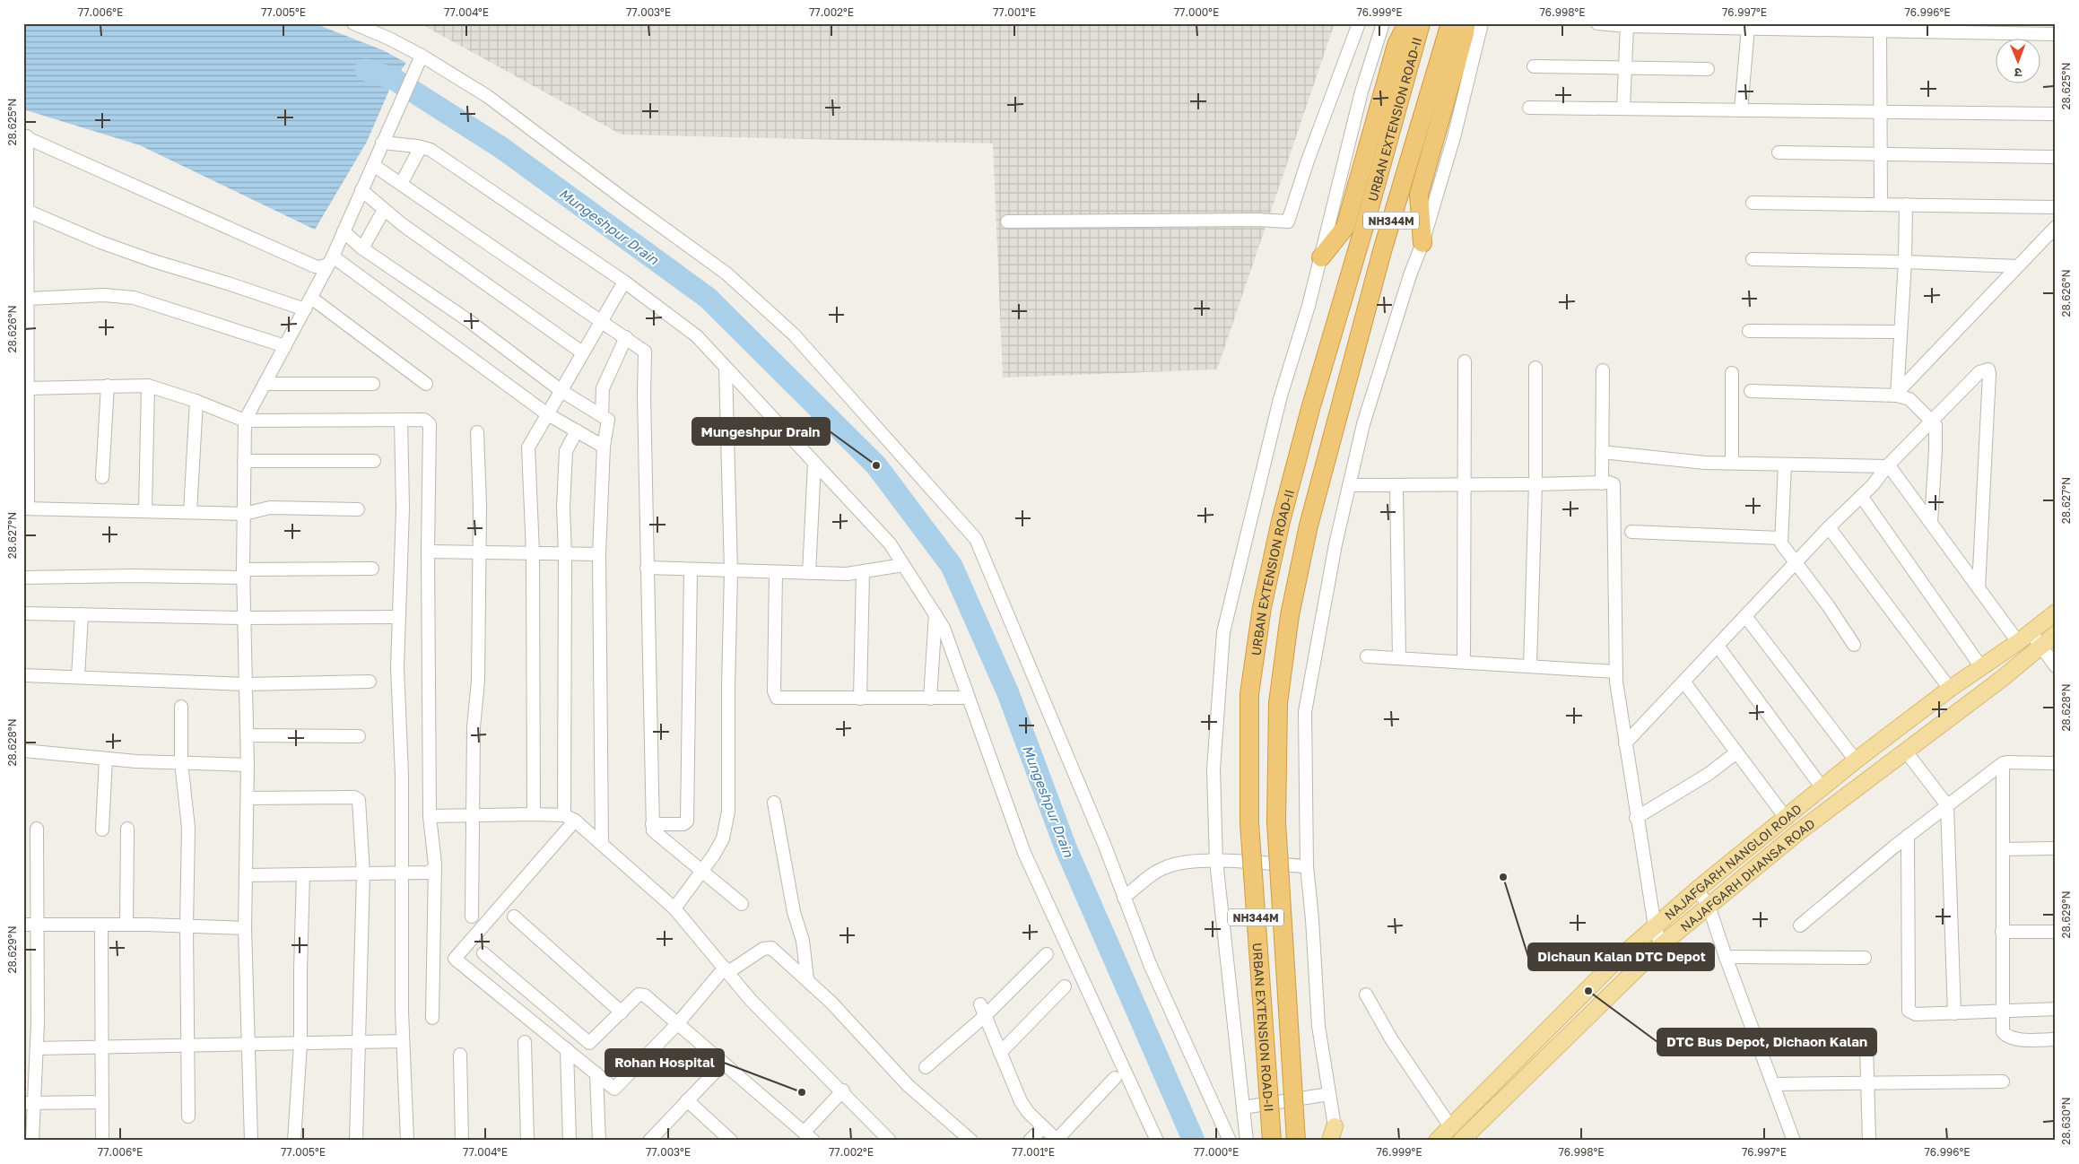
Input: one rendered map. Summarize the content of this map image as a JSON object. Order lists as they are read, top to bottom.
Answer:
{
  "streets": {
    "highway": ["URBAN EXTENSION ROAD-II", "NH344M"],
    "main road": ["NAJAFGARH NANGLOI ROAD", "NAJAFGARH DHANSA ROAD"]
  },
  "water": ["Mungeshpur Drain"],
  "places": [
    "Mungeshpur Drain",
    "Dichaun Kalan DTC Depot",
    "DTC Bus Depot, Dichaon Kalan",
    "Rohan Hospital"
  ],
  "north": "bottom",
  "coordinates": [
    "77.006°E",
    "77.005°E",
    "77.004°E",
    "77.003°E",
    "77.002°E",
    "77.001°E",
    "77.000°E",
    "76.999°E",
    "76.998°E",
    "76.997°E",
    "76.996°E",
    "28.625°N",
    "28.626°N",
    "28.627°N",
    "28.628°N",
    "28.629°N",
    "28.630°N"
  ]
}
